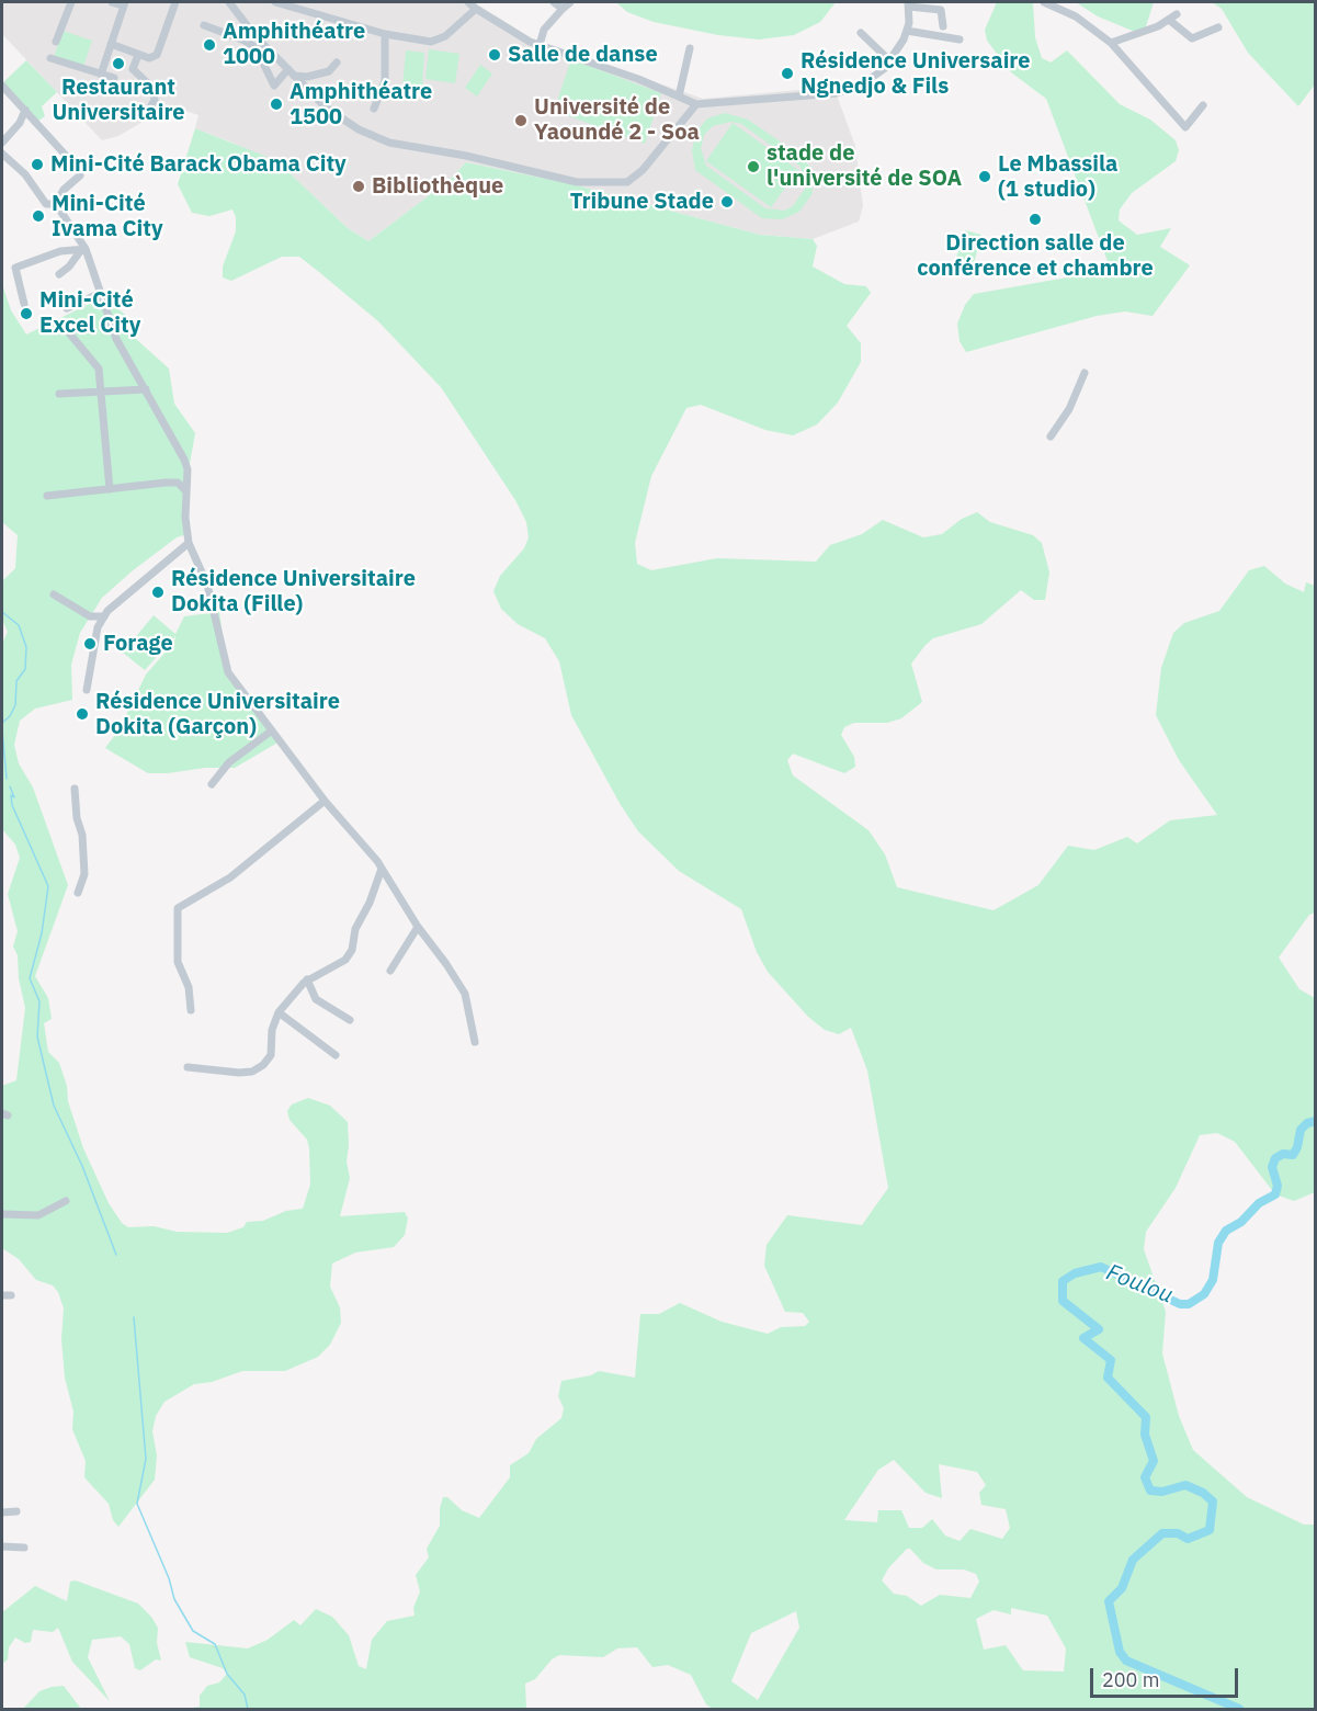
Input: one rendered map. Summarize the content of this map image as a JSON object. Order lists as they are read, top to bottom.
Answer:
{
  "water": ["Foulou"],
  "places": [
    "Amphithéatre 1000",
    "Salle de danse",
    "Restaurant Universitaire",
    "Résidence Universaire Ngnedjo & Fils",
    "Amphithéatre 1500",
    "Université de Yaoundé 2 - Soa",
    "Mini-Cité Barack Obama City",
    "stade de l'université de SOA",
    "Le Mbassila (1 studio)",
    "Bibliothèque",
    "Tribune Stade",
    "Mini-Cité Ivama City",
    "Direction salle de conférence et chambre",
    "Mini-Cité Excel City",
    "Résidence Universitaire Dokita (Fille)",
    "Forage",
    "Résidence Universitaire Dokita (Garçon)"
  ],
  "scale_bar": "200 m"
}
